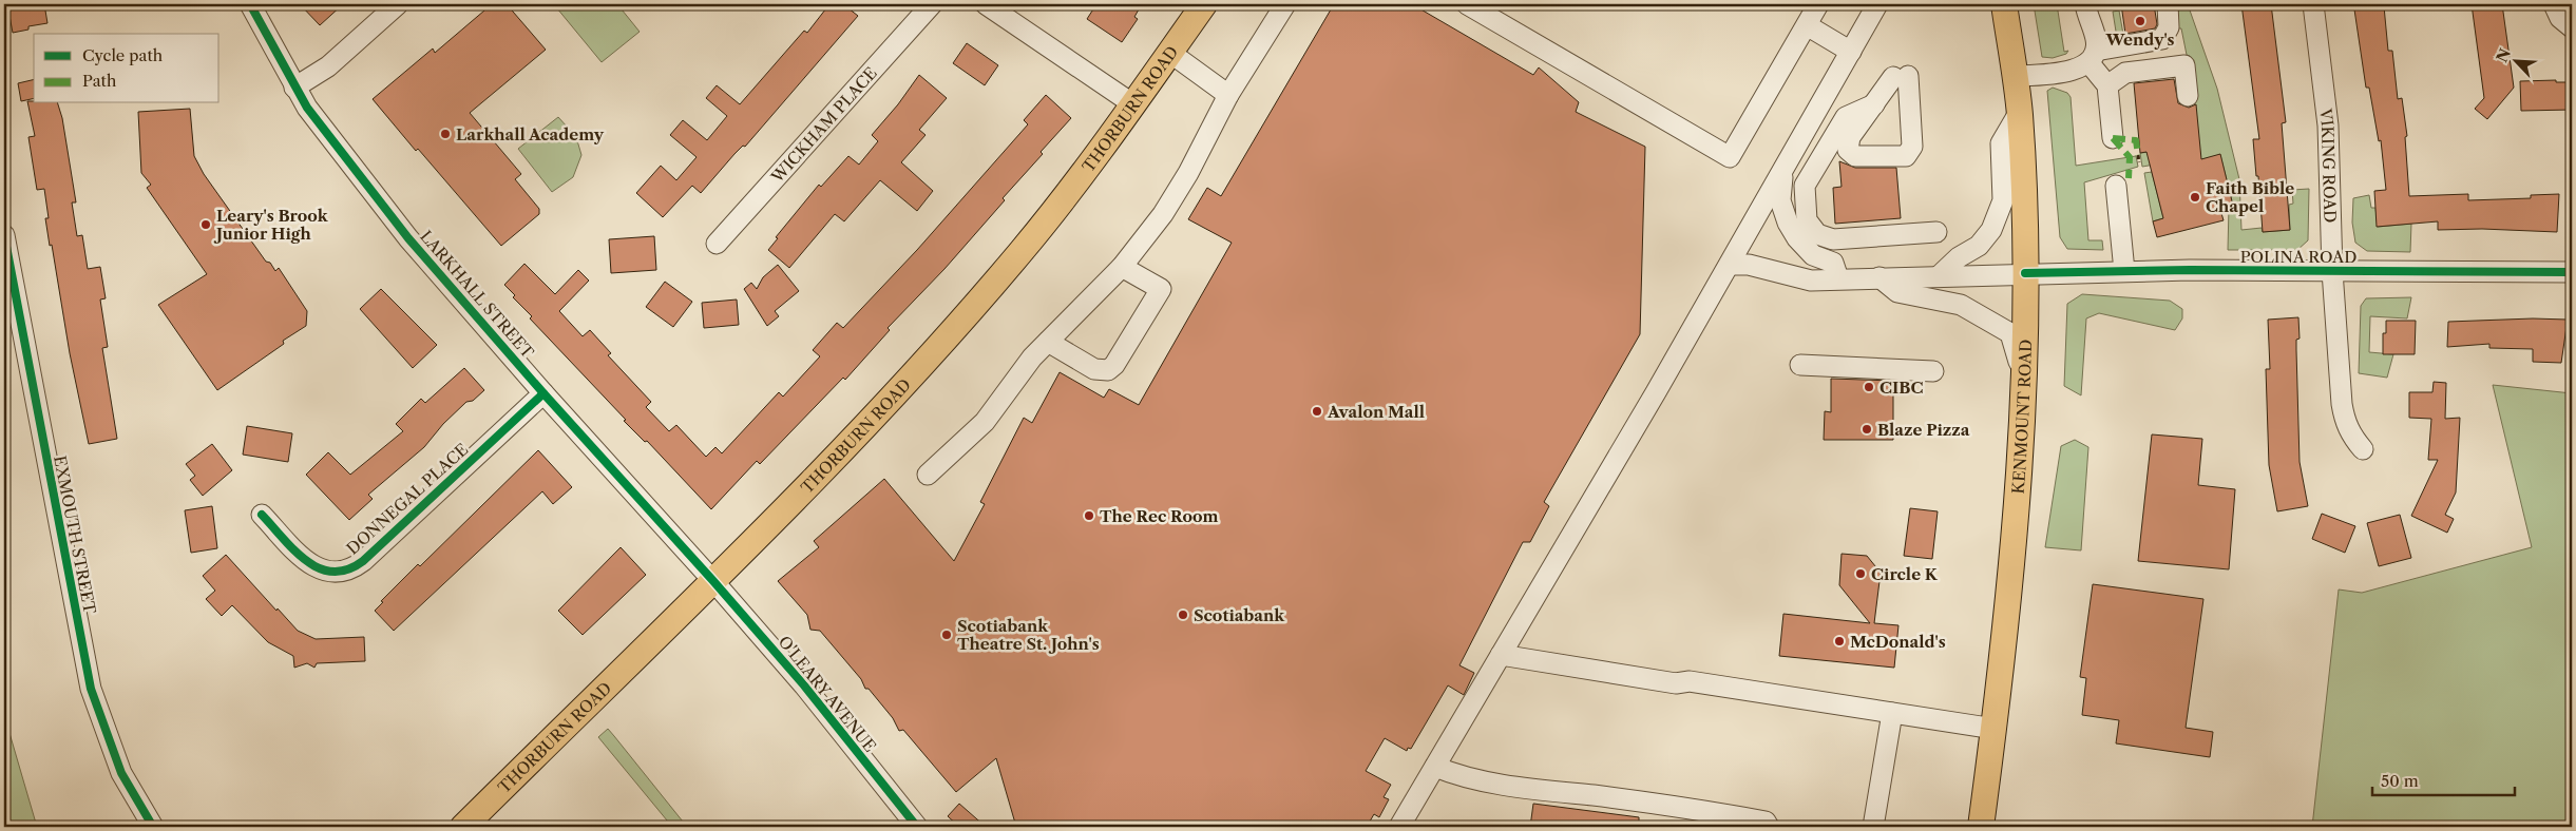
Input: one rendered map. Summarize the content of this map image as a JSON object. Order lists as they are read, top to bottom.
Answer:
{
  "streets": {
    "main road": ["THORBURN ROAD", "KENMOUNT ROAD"],
    "street": [
      "WICKHAM PLACE",
      "VIKING ROAD",
      "POLINA ROAD",
      "LARKHALL STREET",
      "DONNEGAL PLACE",
      "EXMOUTH STREET",
      "O'LEARY AVENUE"
    ]
  },
  "crossings": [
    ["THORBURN ROAD", "LARKHALL STREET"],
    ["THORBURN ROAD", "O'LEARY AVENUE"],
    ["VIKING ROAD", "POLINA ROAD"],
    ["POLINA ROAD", "KENMOUNT ROAD"],
    ["LARKHALL STREET", "DONNEGAL PLACE"],
    ["LARKHALL STREET", "O'LEARY AVENUE"]
  ],
  "places": [
    "Wendy's",
    "Larkhall Academy",
    "Faith Bible Chapel",
    "Leary's Brook Junior High",
    "CIBC",
    "Avalon Mall",
    "Blaze Pizza",
    "The Rec Room",
    "Circle K",
    "Scotiabank",
    "Scotiabank Theatre St. John's",
    "McDonald's"
  ],
  "legend": ["Cycle path", "Path"],
  "scale_bar": "50 m",
  "north": "top left"
}
